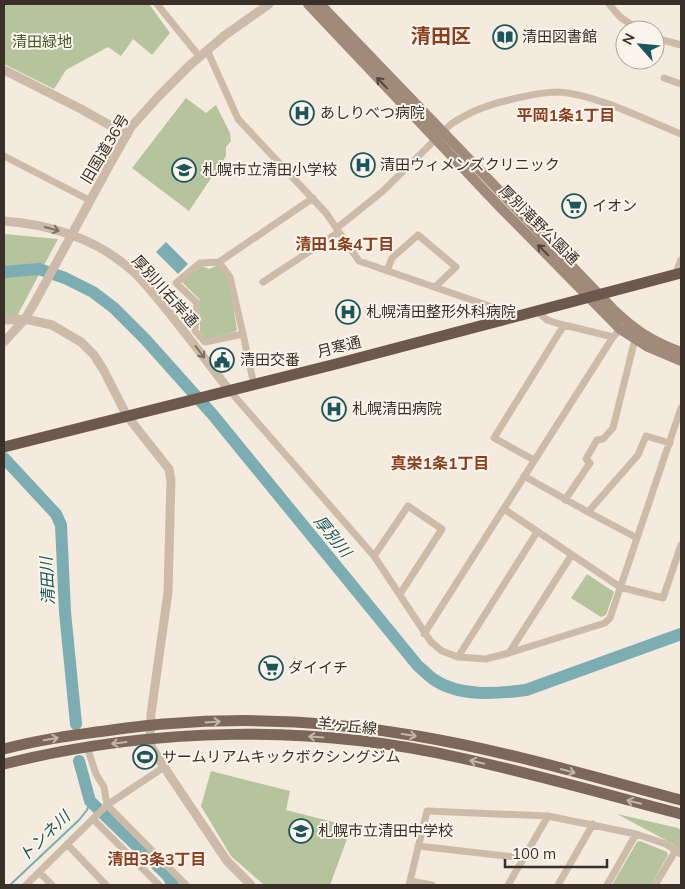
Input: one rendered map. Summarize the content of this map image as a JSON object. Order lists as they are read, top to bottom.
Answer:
{
  "streets": {
    "highway": ["月寒通"],
    "main road": ["厚別滝野公園通", "羊ヶ丘線"],
    "street": ["旧国道36号", "厚別川右岸通"]
  },
  "crossings": [
    ["旧国道36号", "厚別川右岸通"],
    ["厚別滝野公園通", "月寒通"],
    ["厚別川右岸通", "月寒通"]
  ],
  "one_way": ["厚別川右岸通"],
  "districts": [
    "清田区",
    "平岡1条1丁目",
    "清田1条4丁目",
    "真栄1条1丁目",
    "清田3条3丁目"
  ],
  "water": ["厚別川", "清田川", "トンネ川"],
  "parks": ["清田緑地"],
  "places": {
    "library": ["清田図書館"],
    "hospital": [
      "あしりべつ病院",
      "清田ウィメンズクリニック",
      "札幌清田整形外科病院",
      "札幌清田病院"
    ],
    "school or university": ["札幌市立清田小学校", "札幌市立清田中学校"],
    "supermarket": ["イオン", "ダイイチ"],
    "public building": ["清田交番"],
    "sports": ["サームリアムキックボクシングジム"]
  },
  "scale_bar": "100 m",
  "north": "top left"
}
